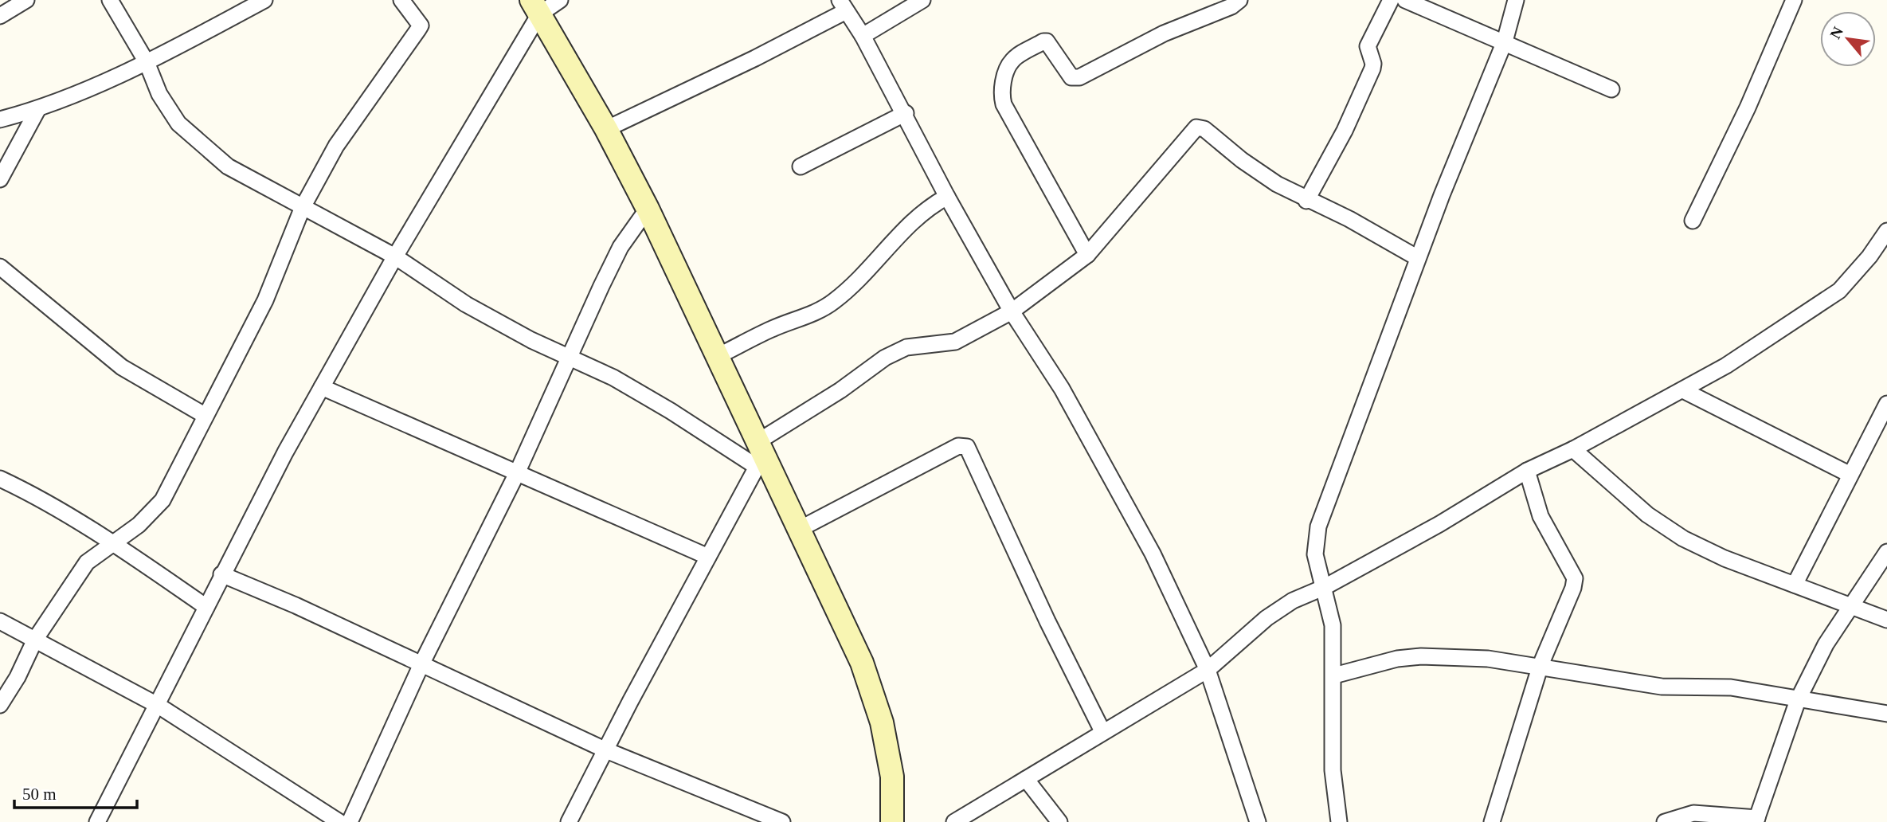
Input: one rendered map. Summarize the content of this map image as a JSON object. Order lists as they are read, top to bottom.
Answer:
{
  "scale_bar": "50 m",
  "north": "top left"
}
